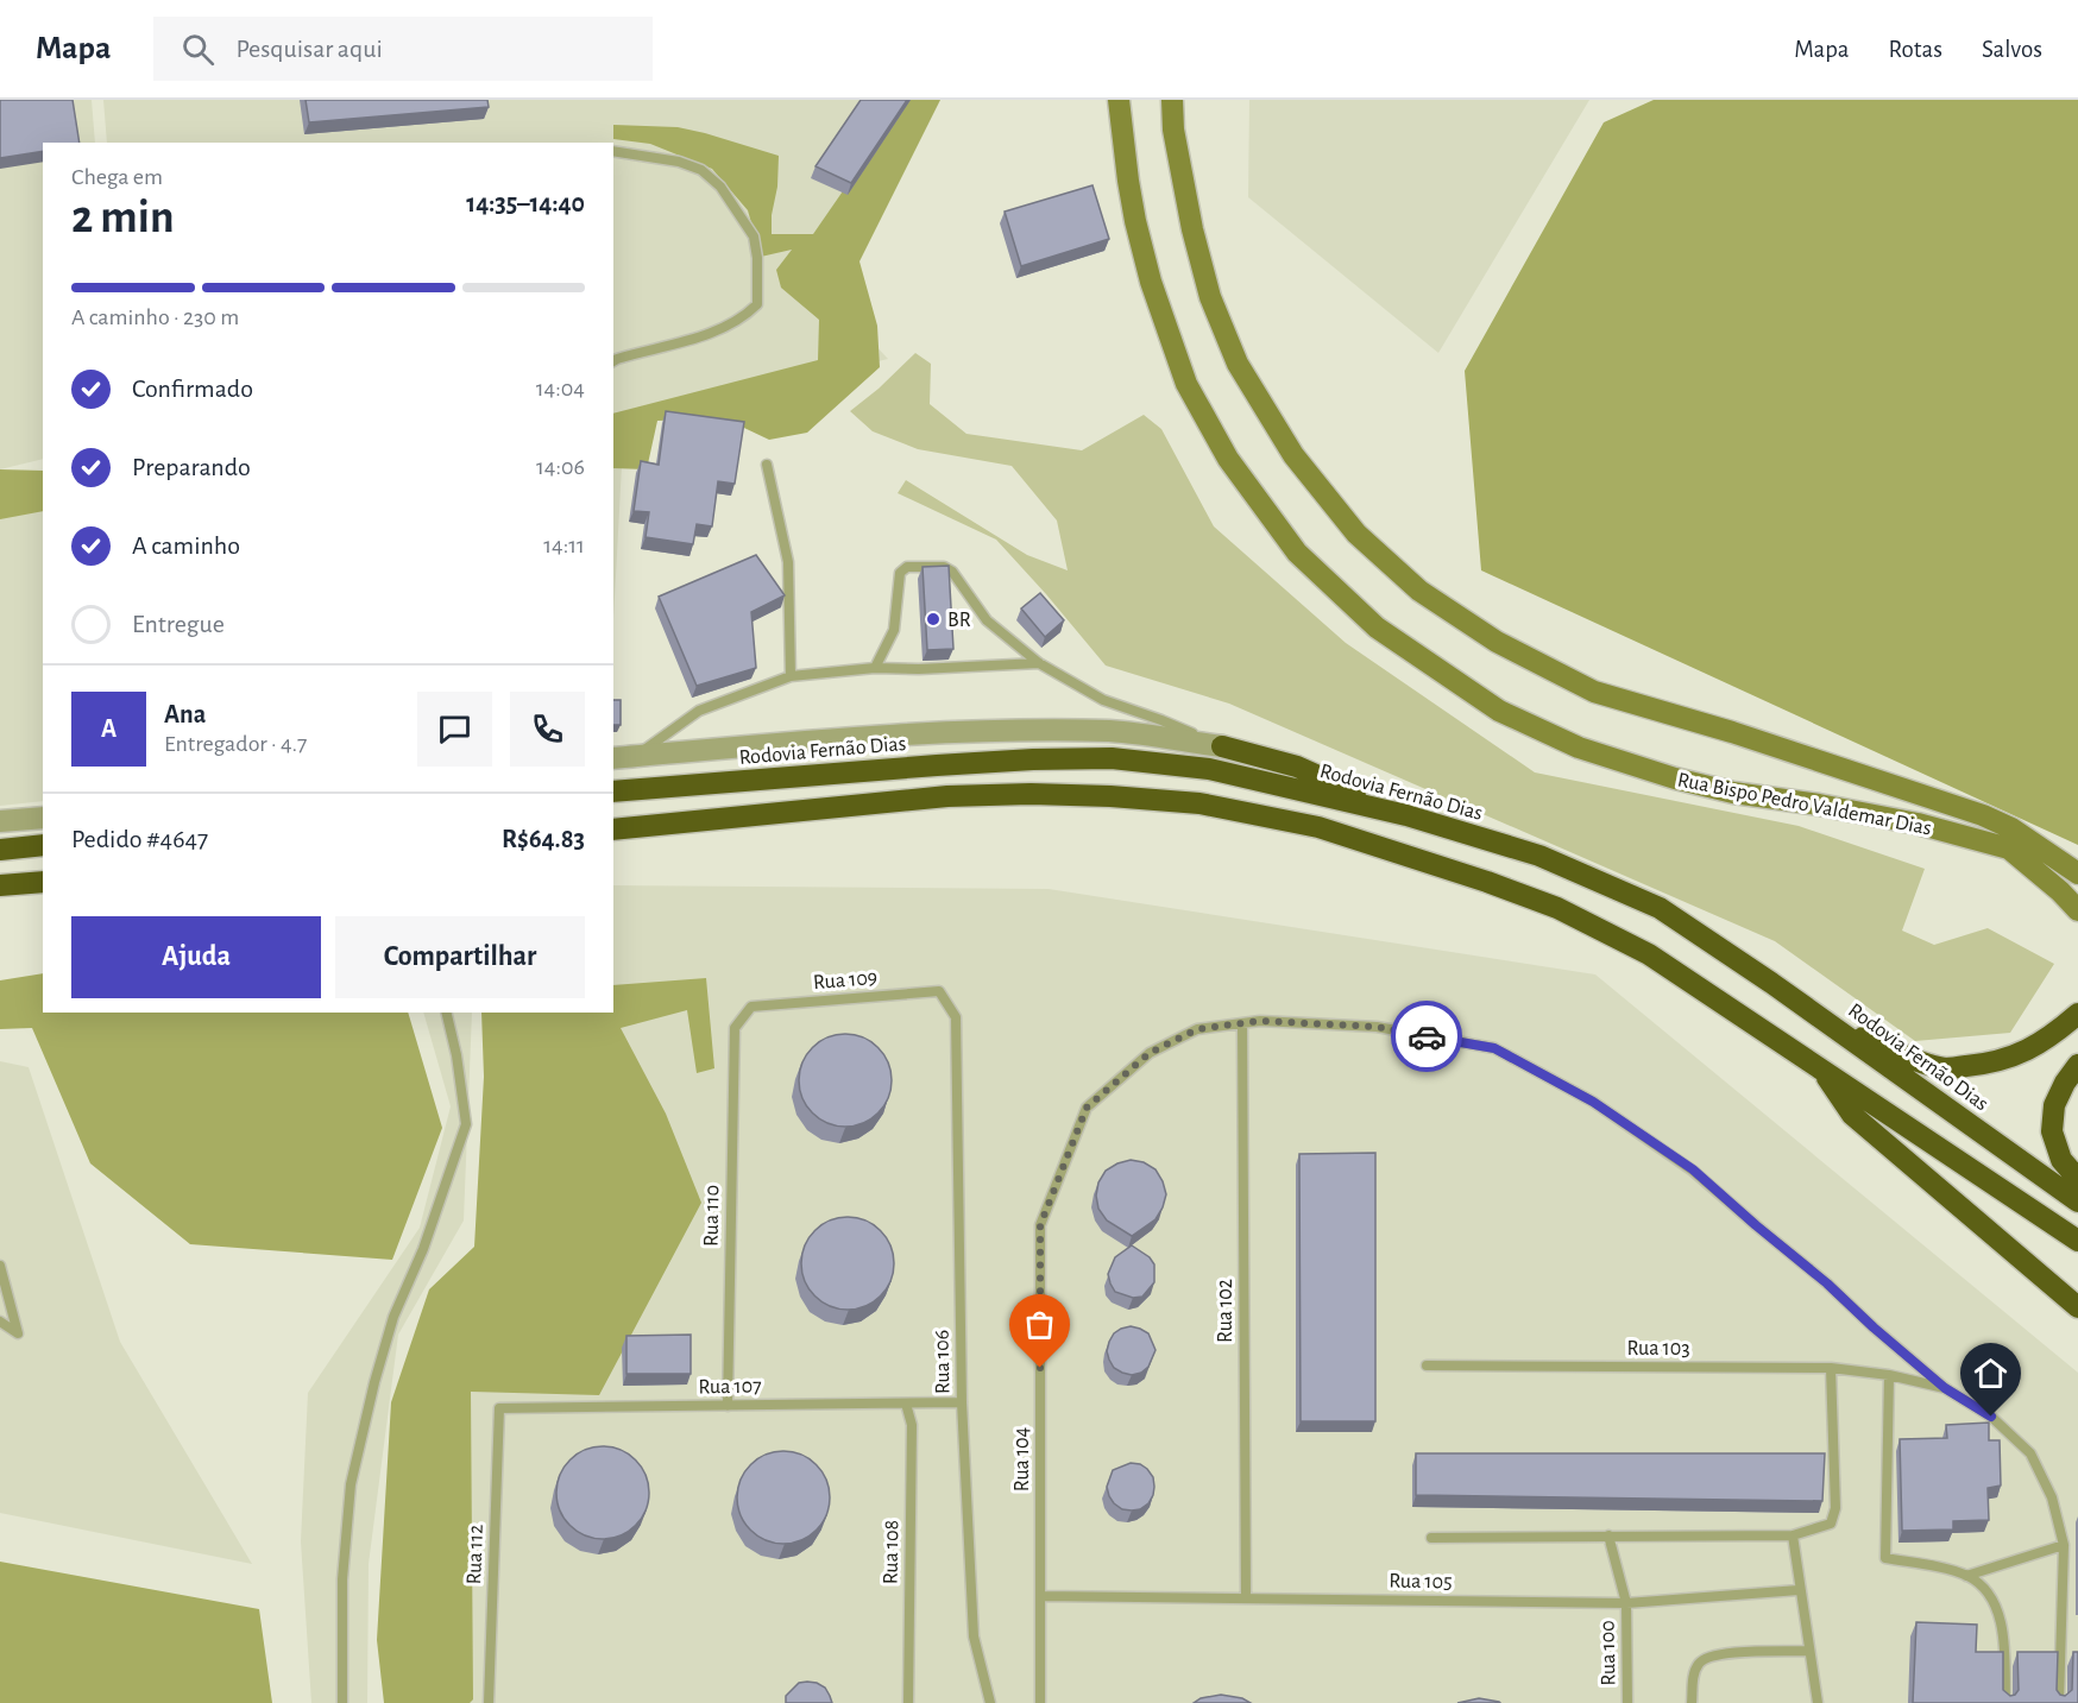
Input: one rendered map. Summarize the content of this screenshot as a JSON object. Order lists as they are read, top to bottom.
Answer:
{
  "streets": {
    "highway": ["Rodovia Fernão Dias"],
    "main road": ["Rua Bispo Pedro Valdemar Dias"],
    "lane": [
      "Rua 109",
      "Rua 110",
      "Rua 102",
      "Rua 103",
      "Rua 106",
      "Rua 107",
      "Rua 104",
      "Rua 108",
      "Rua 112",
      "Rua 105",
      "Rua 100"
    ]
  },
  "crossings": [
    ["Rua 109", "Rua 110"],
    ["Rua 109", "Rua 106"],
    ["Rua 110", "Rua 107"],
    ["Rua 102", "Rua 103"],
    ["Rua 102", "Rua 104"],
    ["Rua 102", "Rua 105"],
    ["Rua 103", "Rua 104"],
    ["Rua 106", "Rua 107"],
    ["Rua 107", "Rua 108"],
    ["Rua 107", "Rua 112"],
    ["Rua 104", "Rua 105"],
    ["Rua 105", "Rua 100"]
  ],
  "places": ["BR"],
  "page": {
    "header": "Mapa",
    "search": "Pesquisar aqui",
    "nav": ["Mapa", "Rotas", "Salvos"],
    "heading": ["2 min", "Chega em", "14:35–14:40"],
    "panel": [
      "Ana",
      "Entregador · 4.7",
      "Pedido #4647",
      "R$64.83"
    ],
    "bar": "A caminho · 230 m",
    "list": [
      ["Confirmado", "14:04"],
      ["Preparando", "14:06"],
      ["A caminho", "14:11"],
      "Entregue"
    ],
    "round": "A",
    "buttons": ["Ajuda", "Compartilhar"]
  }
}
